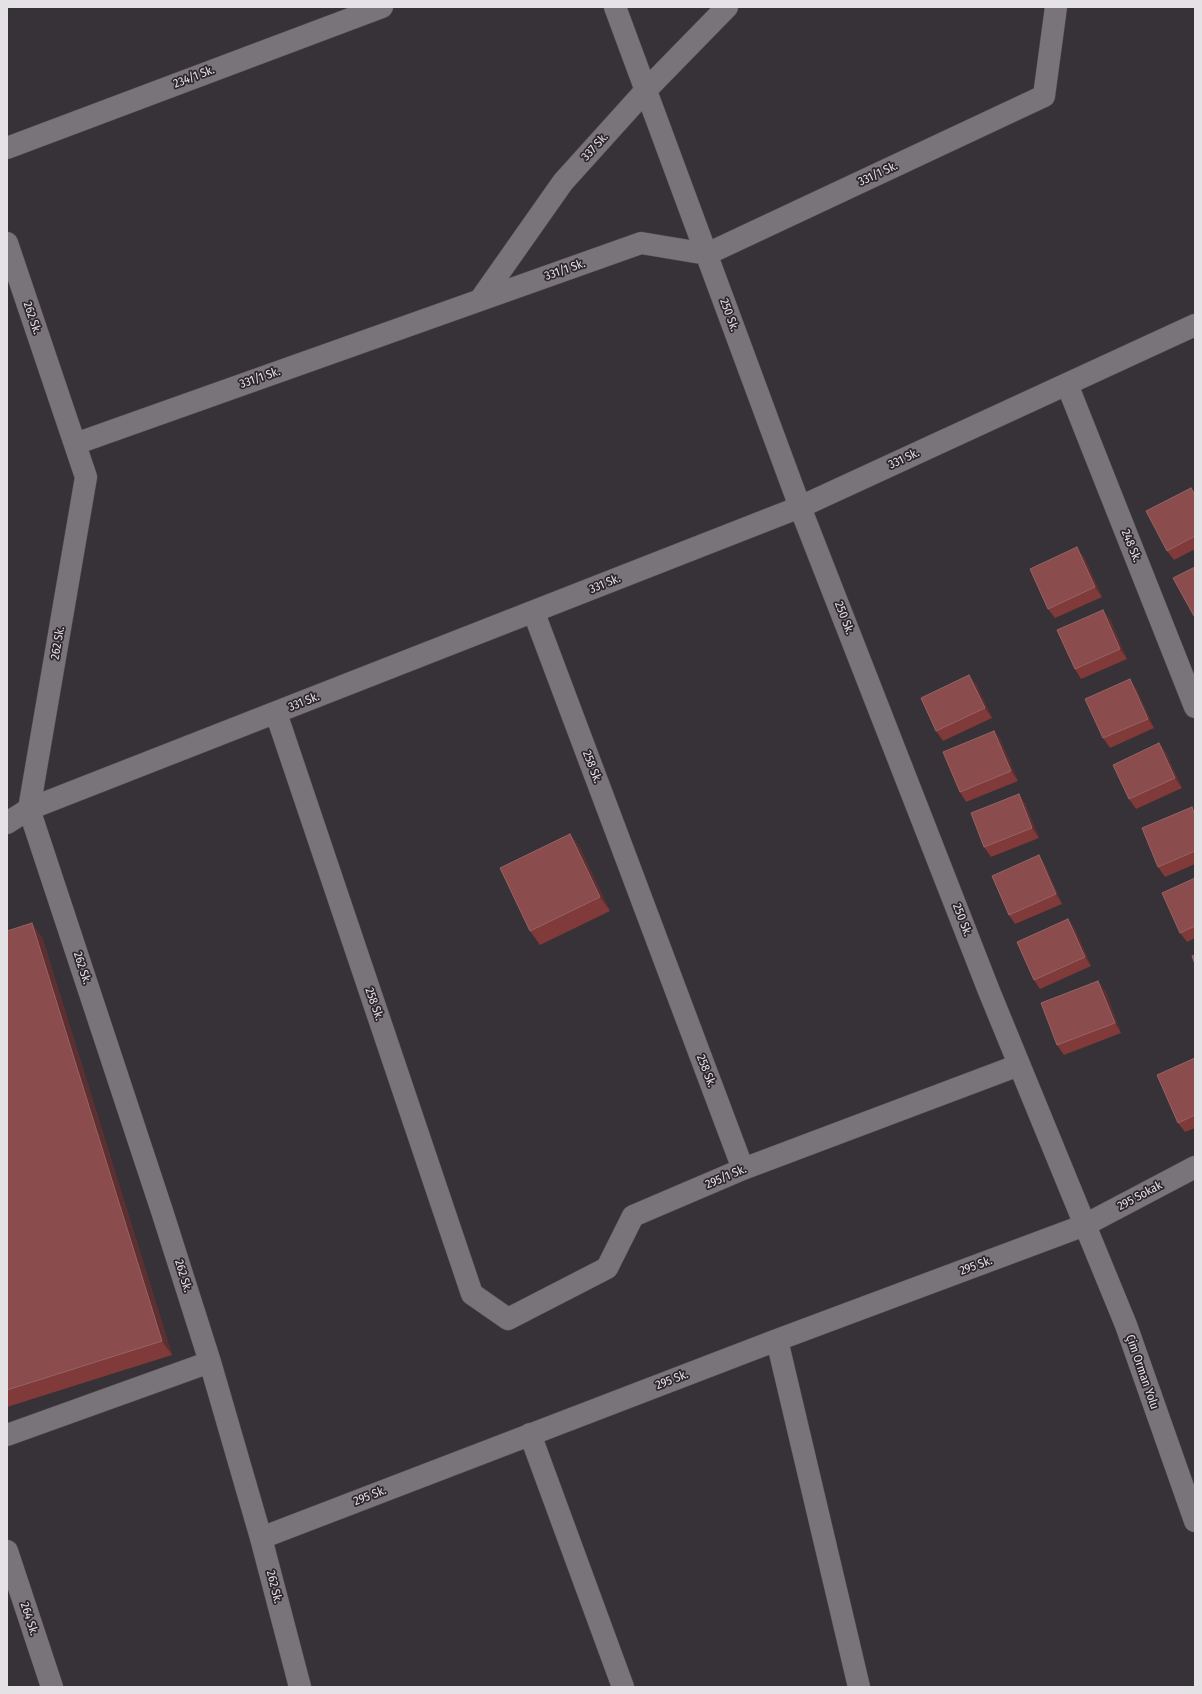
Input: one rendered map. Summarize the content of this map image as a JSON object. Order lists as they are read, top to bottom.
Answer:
{
  "streets": {
    "street": [
      "234/1 Sk.",
      "337 Sk.",
      "331/1 Sk.",
      "250 Sk.",
      "262 Sk.",
      "331 Sk.",
      "248 Sk.",
      "258 Sk.",
      "295/1 Sk.",
      "295 Sokak",
      "295 Sk.",
      "Çim Orman Yolu",
      "264 Sk."
    ]
  },
  "crossings": [
    ["337 Sk.", "331/1 Sk."],
    ["337 Sk.", "250 Sk."],
    ["331/1 Sk.", "250 Sk."],
    ["331/1 Sk.", "262 Sk."],
    ["250 Sk.", "331 Sk."],
    ["250 Sk.", "295/1 Sk."],
    ["250 Sk.", "295 Sokak"],
    ["250 Sk.", "295 Sk."],
    ["250 Sk.", "Çim Orman Yolu"],
    ["262 Sk.", "331 Sk."],
    ["262 Sk.", "295 Sk."],
    ["331 Sk.", "248 Sk."],
    ["331 Sk.", "258 Sk."],
    ["258 Sk.", "295/1 Sk."],
    ["295 Sokak", "295 Sk."],
    ["295 Sokak", "Çim Orman Yolu"],
    ["295 Sk.", "Çim Orman Yolu"]
  ]
}
